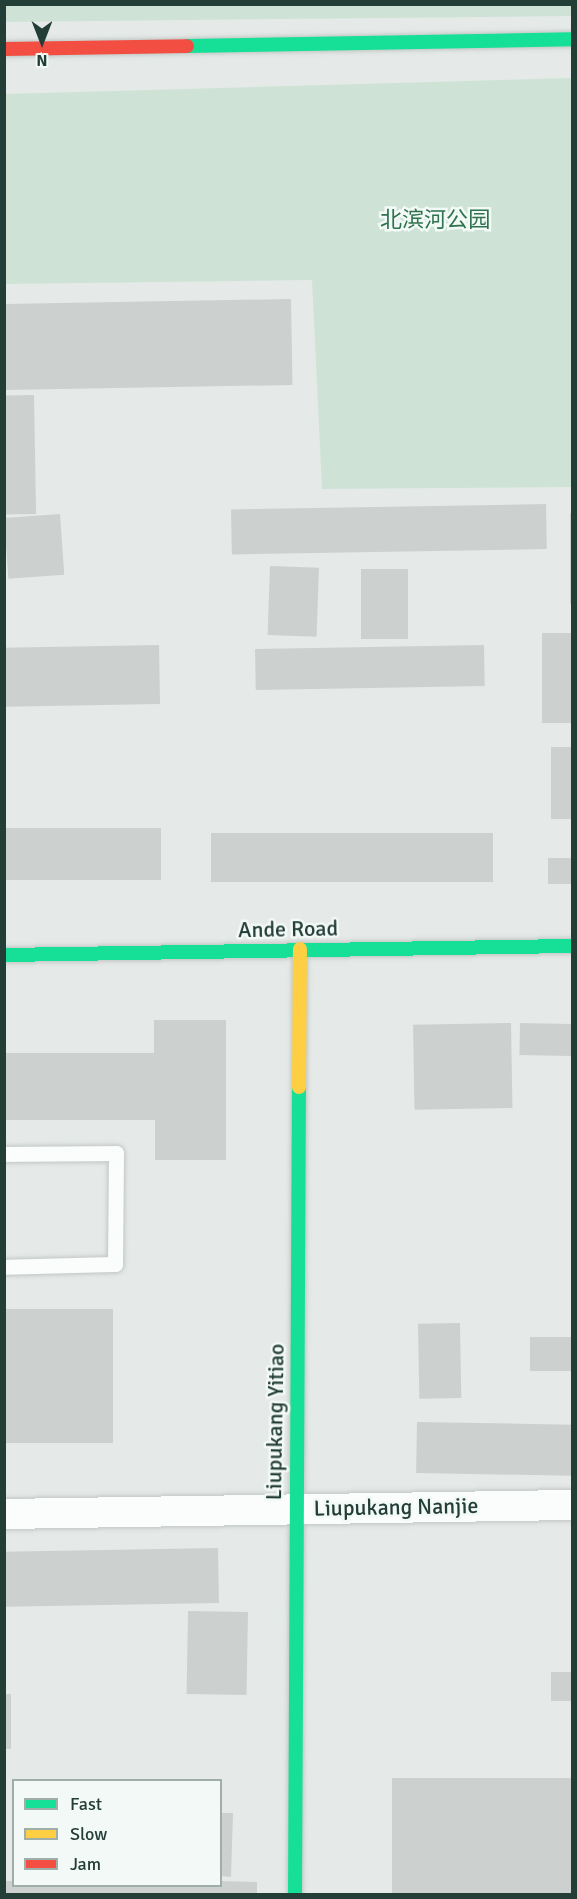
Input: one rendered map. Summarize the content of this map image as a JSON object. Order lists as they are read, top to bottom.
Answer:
{
  "streets": {
    "street": ["Ande Road", "Liupukang Yitiao", "Liupukang Nanjie"]
  },
  "crossings": [
    ["Ande Road", "Liupukang Yitiao"],
    ["Liupukang Yitiao", "Liupukang Nanjie"]
  ],
  "parks": ["北滨河公园"],
  "legend": ["Fast", "Slow", "Jam"],
  "north": "bottom"
}
